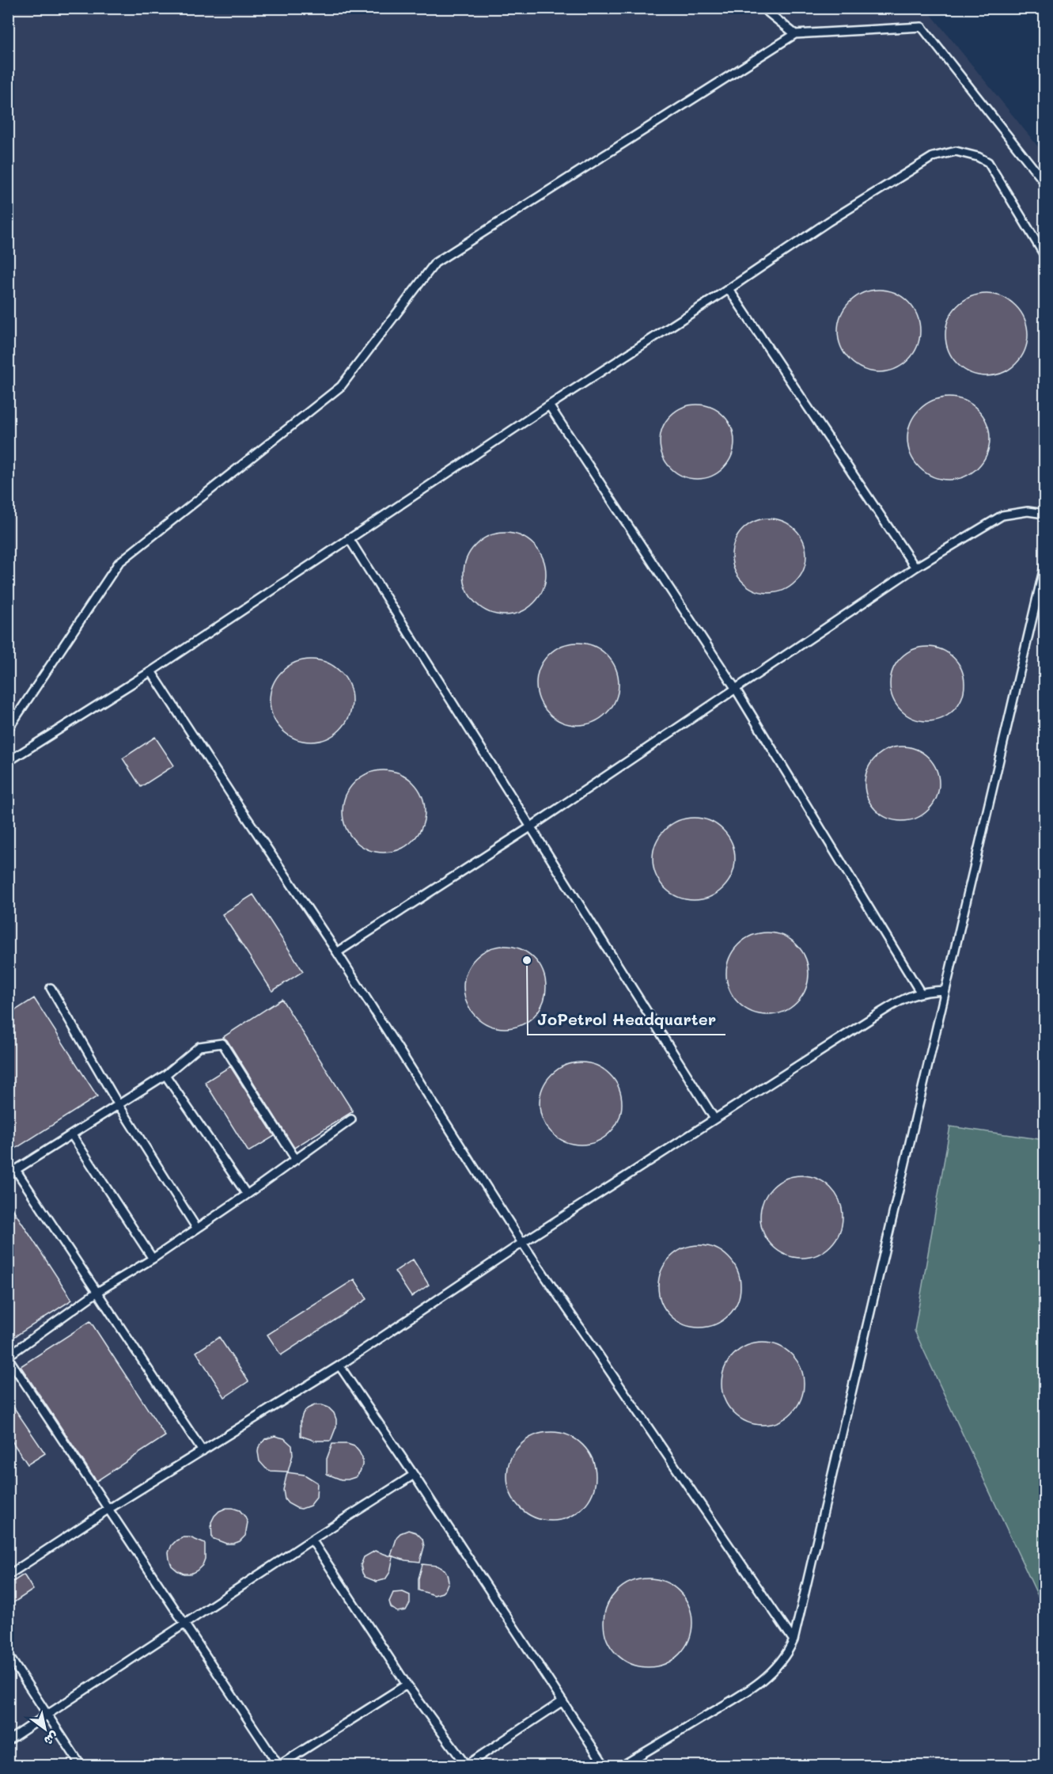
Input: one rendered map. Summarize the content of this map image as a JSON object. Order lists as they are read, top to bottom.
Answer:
{
  "places": ["JoPetrol Headquarter"],
  "north": "bottom right"
}
